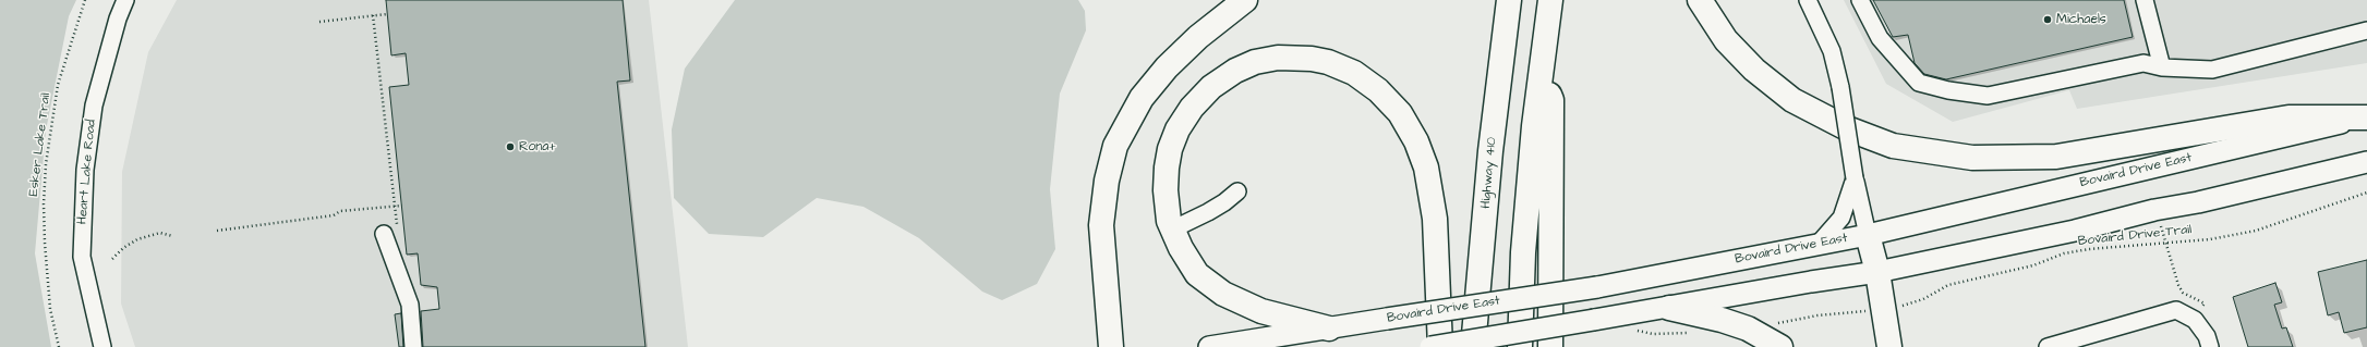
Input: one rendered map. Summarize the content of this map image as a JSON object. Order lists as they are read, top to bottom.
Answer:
{
  "streets": {
    "highway": ["Highway 410"],
    "main road": ["Bovaird Drive East"],
    "street": ["Heart Lake Road"],
    "path": ["Esker Lake Trail", "Bovaird Drive Trail"]
  },
  "places": ["Michaels", "Rona+"]
}
